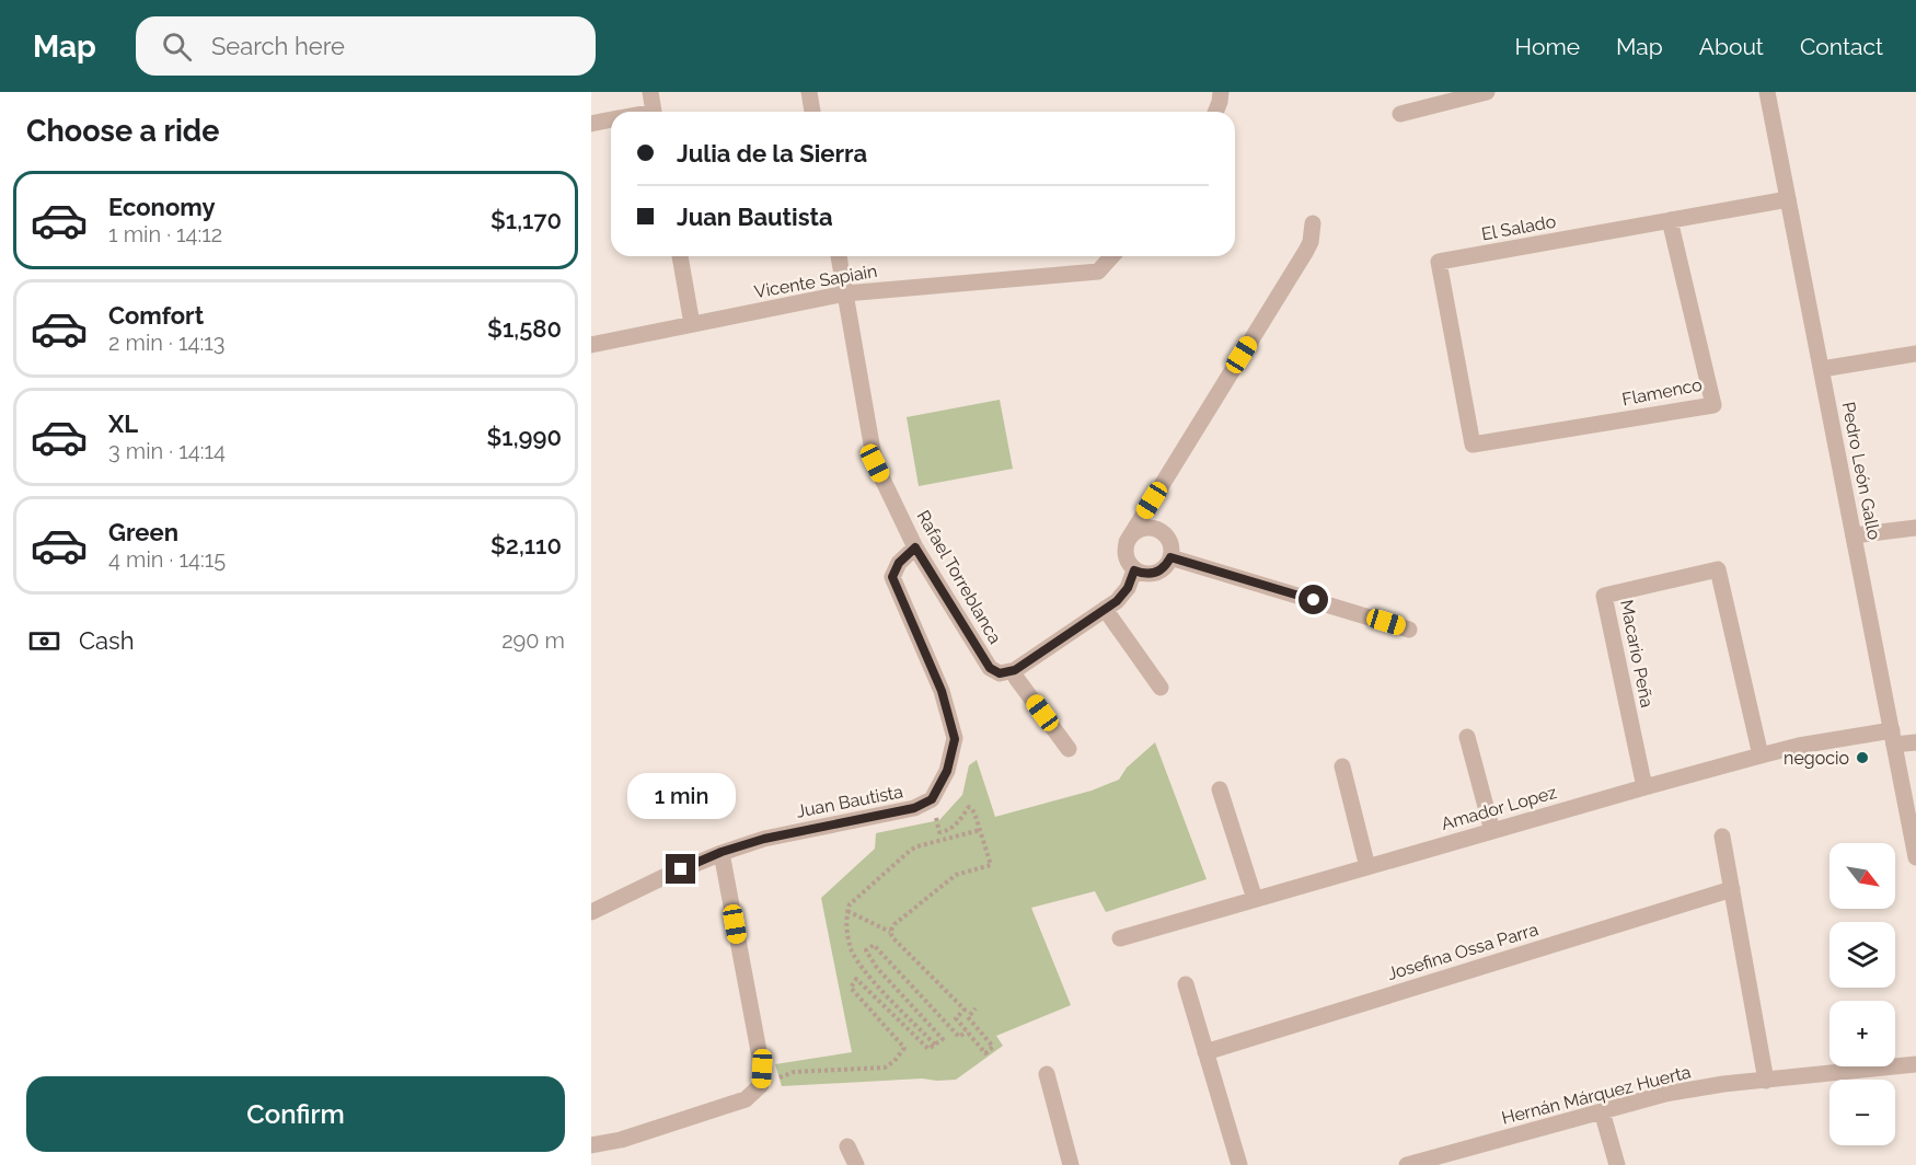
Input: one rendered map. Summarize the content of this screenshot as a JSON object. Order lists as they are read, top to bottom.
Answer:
{
  "streets": {
    "street": [
      "El Salado",
      "Vicente Sapiain",
      "Flamenco",
      "Pedro León Gallo",
      "Rafael Torreblanca",
      "Macario Peña",
      "Juan Bautista",
      "Amador Lopez",
      "Josefina Ossa Parra",
      "Hernán Márquez Huerta"
    ]
  },
  "crossings": [
    ["El Salado", "Flamenco"],
    ["El Salado", "Pedro León Gallo"],
    ["Vicente Sapiain", "Rafael Torreblanca"],
    ["Pedro León Gallo", "Amador Lopez"],
    ["Rafael Torreblanca", "Juan Bautista"],
    ["Macario Peña", "Amador Lopez"]
  ],
  "places": ["negocio"],
  "north": "bottom right",
  "page": {
    "header": "Map",
    "search": "Search here",
    "nav": [
      "Home",
      "Map",
      "About",
      "Contact"
    ],
    "heading": "Choose a ride",
    "banner": ["Julia de la Sierra", "Juan Bautista"],
    "list": [
      {
        "name": "Economy",
        "note": "1 min · 14:12",
        "value": "$1,170"
      },
      {
        "name": "Comfort",
        "note": "2 min · 14:13",
        "value": "$1,580"
      },
      {
        "name": "XL",
        "note": "3 min · 14:14",
        "value": "$1,990"
      },
      {
        "name": "Green",
        "note": "4 min · 14:15",
        "value": "$2,110"
      }
    ],
    "pay": ["Cash", "290 m"],
    "bubble": "1 min",
    "map_buttons": ["+", "−"],
    "buttons": "Confirm"
  }
}
